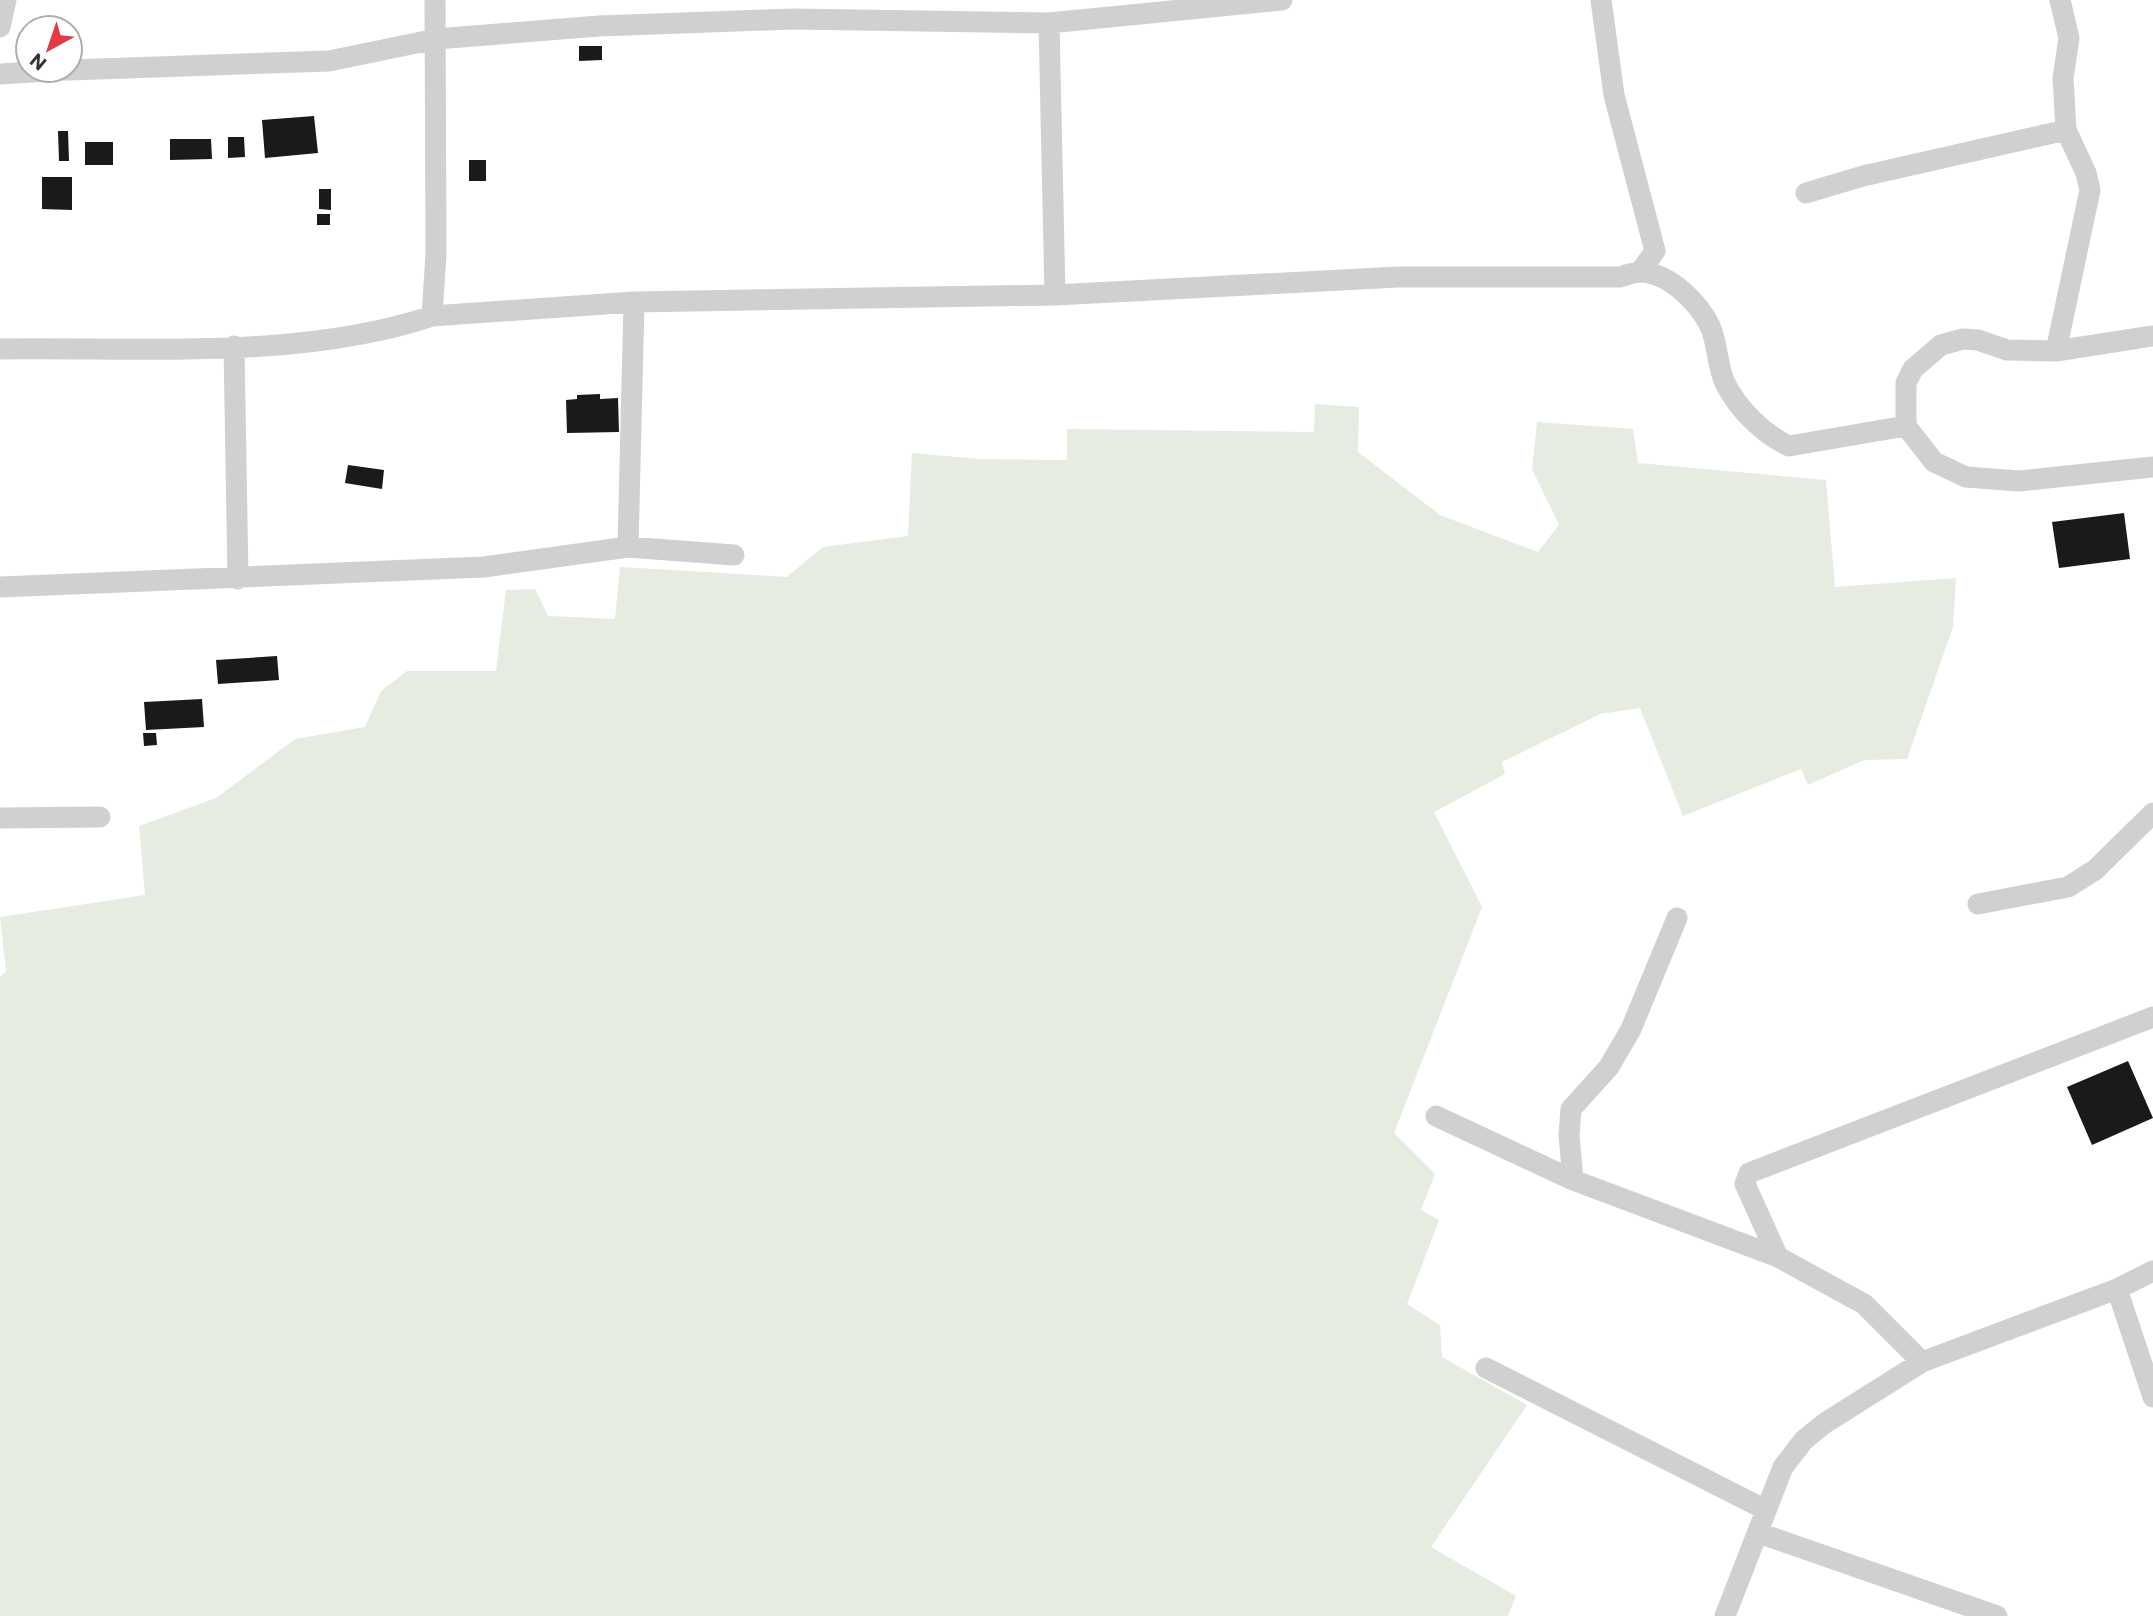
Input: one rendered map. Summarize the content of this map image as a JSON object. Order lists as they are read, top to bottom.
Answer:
{
  "north": "bottom left"
}
